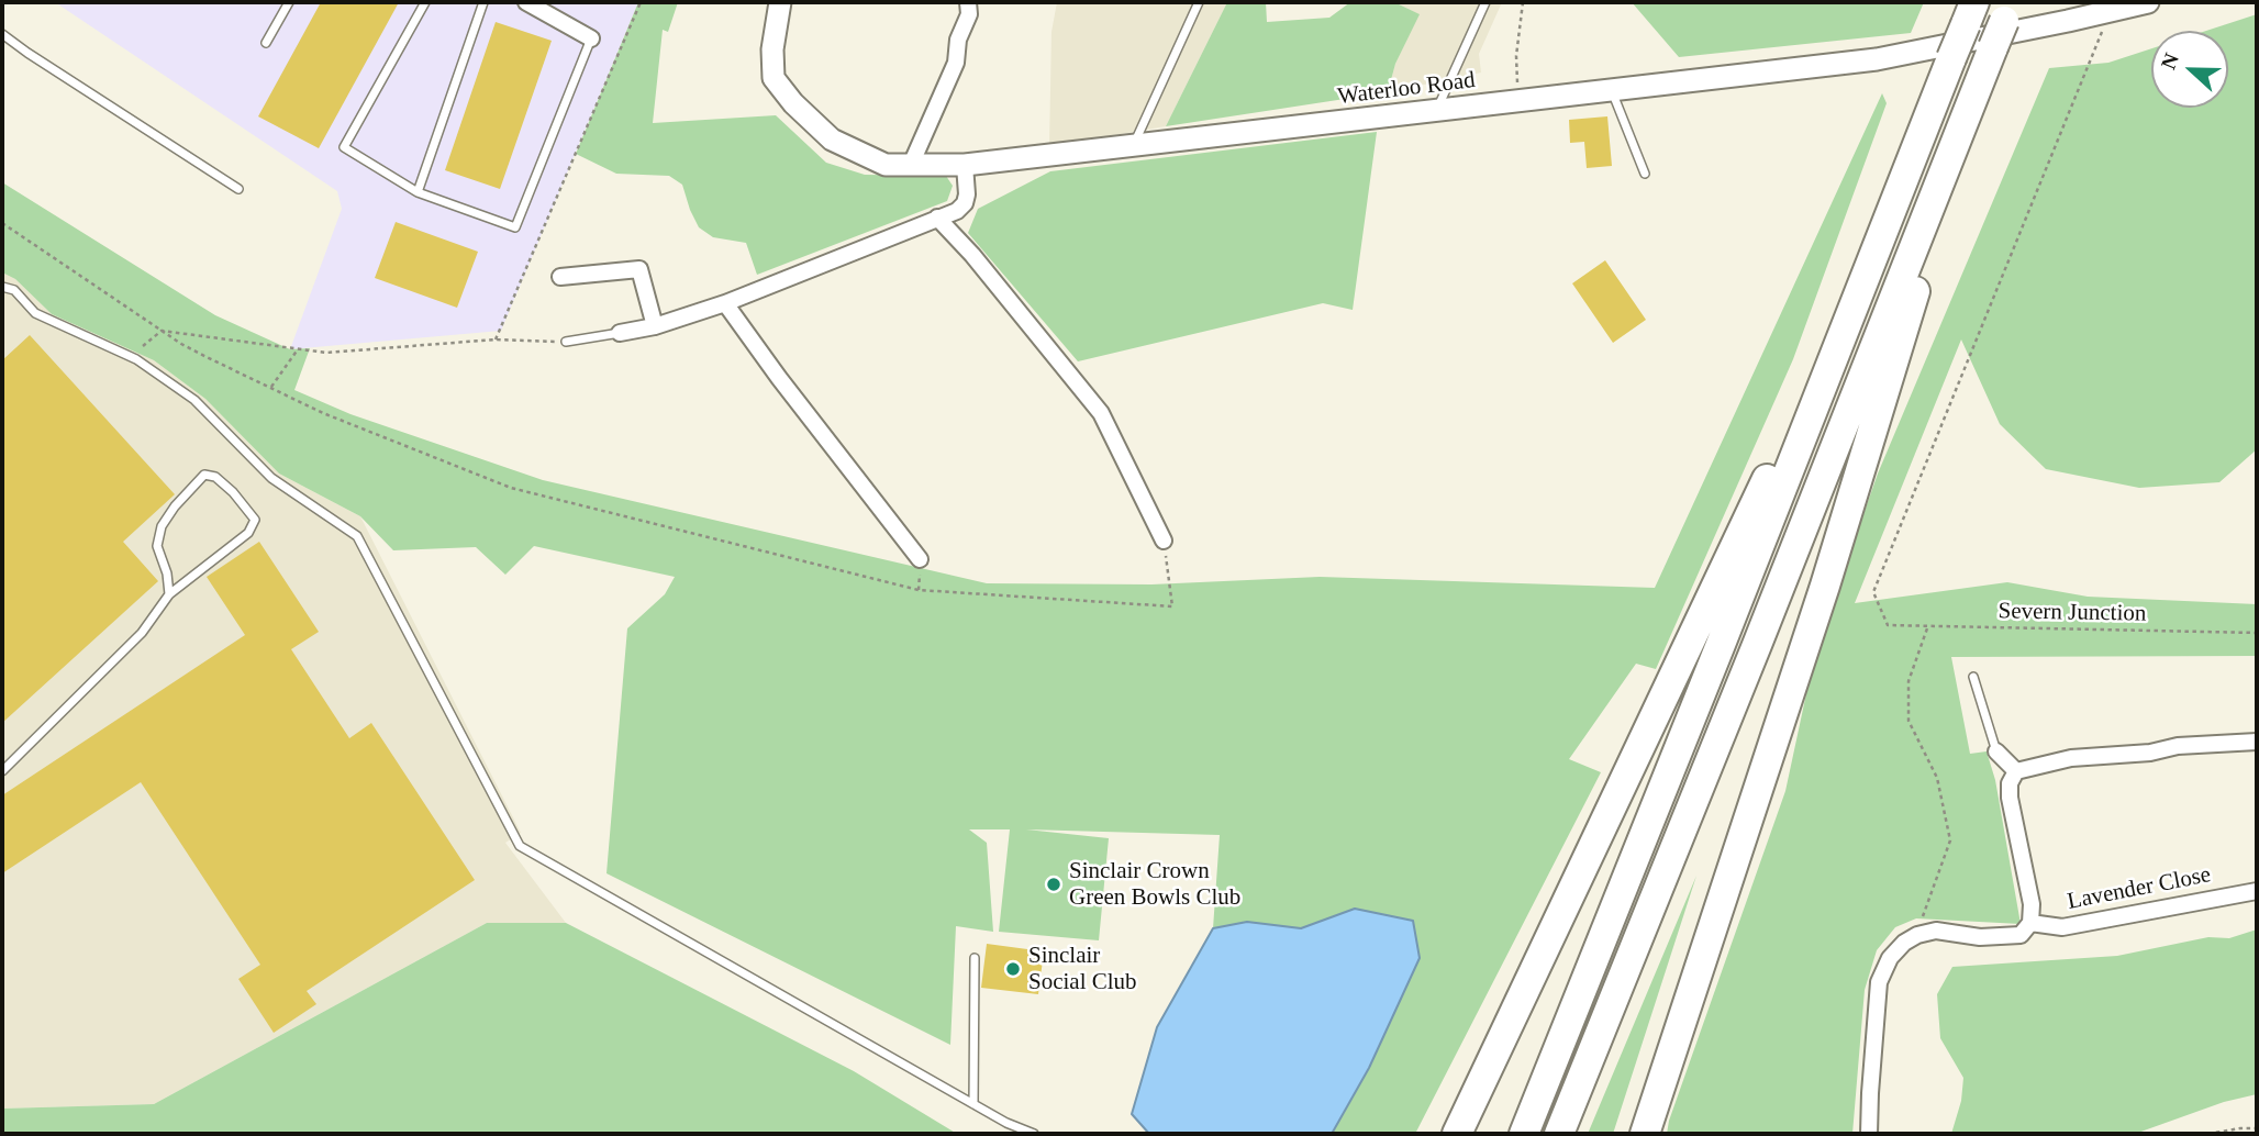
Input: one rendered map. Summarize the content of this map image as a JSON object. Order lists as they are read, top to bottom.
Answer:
{
  "streets": {
    "street": ["Waterloo Road", "Lavender Close"],
    "path": ["Severn Junction"]
  },
  "crossings": [
    ["Waterloo Road", "Severn Junction"]
  ],
  "places": ["Sinclair Crown Green Bowls Club", "Sinclair Social Club"],
  "north": "left"
}
